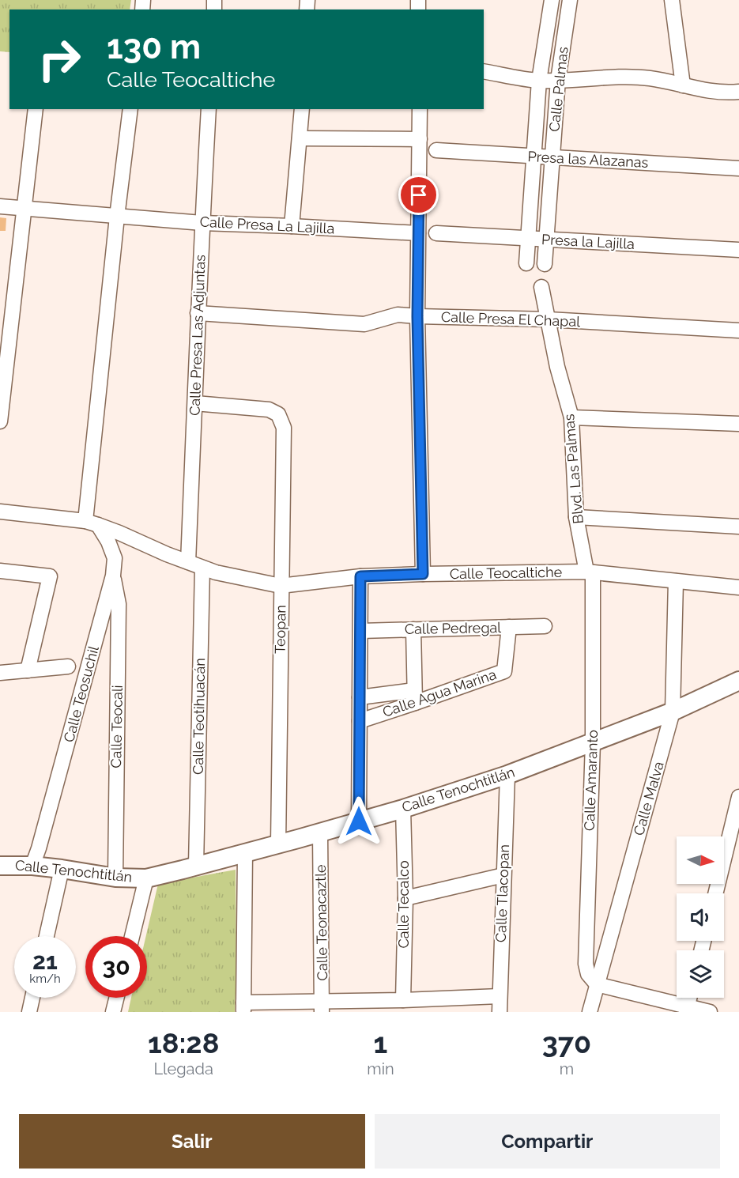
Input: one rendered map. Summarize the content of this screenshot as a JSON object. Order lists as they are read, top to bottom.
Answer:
{
  "streets": {
    "street": [
      "Calle Palmas",
      "Presa las Alazanas",
      "Calle Presa La Lajilla",
      "Presa la Lajilla",
      "Calle Presa El Chapal",
      "Calle Presa Las Adjuntas",
      "Blvd. Las Palmas",
      "Calle Teocaltiche",
      "Calle Pedregal",
      "Teopan",
      "Calle Agua Marina",
      "Calle Teosuchil",
      "Calle Teotihuacán",
      "Calle Teocali",
      "Calle Amaranto",
      "Calle Tenochtitlán",
      "Calle Malva",
      "Calle Tlacopan",
      "Calle Tecalco",
      "Calle Teonacaztle"
    ]
  },
  "crossings": [
    ["Calle Palmas", "Presa las Alazanas"],
    ["Calle Palmas", "Presa la Lajilla"],
    ["Calle Presa La Lajilla", "Calle Presa Las Adjuntas"],
    ["Calle Presa El Chapal", "Calle Presa Las Adjuntas"],
    ["Calle Presa El Chapal", "Blvd. Las Palmas"],
    ["Calle Presa Las Adjuntas", "Calle Teocaltiche"],
    ["Calle Presa Las Adjuntas", "Teopan"],
    ["Blvd. Las Palmas", "Calle Teocaltiche"],
    ["Blvd. Las Palmas", "Calle Amaranto"],
    ["Calle Teocaltiche", "Teopan"],
    ["Calle Teocaltiche", "Calle Teosuchil"],
    ["Calle Teocaltiche", "Calle Teotihuacán"],
    ["Calle Teocaltiche", "Calle Amaranto"],
    ["Calle Teocaltiche", "Calle Malva"],
    ["Calle Pedregal", "Calle Agua Marina"],
    ["Teopan", "Calle Tenochtitlán"],
    ["Calle Teosuchil", "Calle Teocali"],
    ["Calle Teosuchil", "Calle Tenochtitlán"],
    ["Calle Teotihuacán", "Calle Tenochtitlán"],
    ["Calle Teocali", "Calle Tenochtitlán"],
    ["Calle Amaranto", "Calle Tenochtitlán"],
    ["Calle Amaranto", "Calle Malva"],
    ["Calle Tenochtitlán", "Calle Malva"],
    ["Calle Tenochtitlán", "Calle Tlacopan"],
    ["Calle Tenochtitlán", "Calle Tecalco"],
    ["Calle Tenochtitlán", "Calle Teonacaztle"]
  ],
  "north": "right",
  "page": {
    "turn": ["130 m", "Calle Teocaltiche"],
    "speed": "21 km/h",
    "limit": "30",
    "eta": [
      "18:28",
      "Llegada",
      "1",
      "min",
      "370",
      "m"
    ],
    "buttons": ["Salir", "Compartir"]
  }
}
